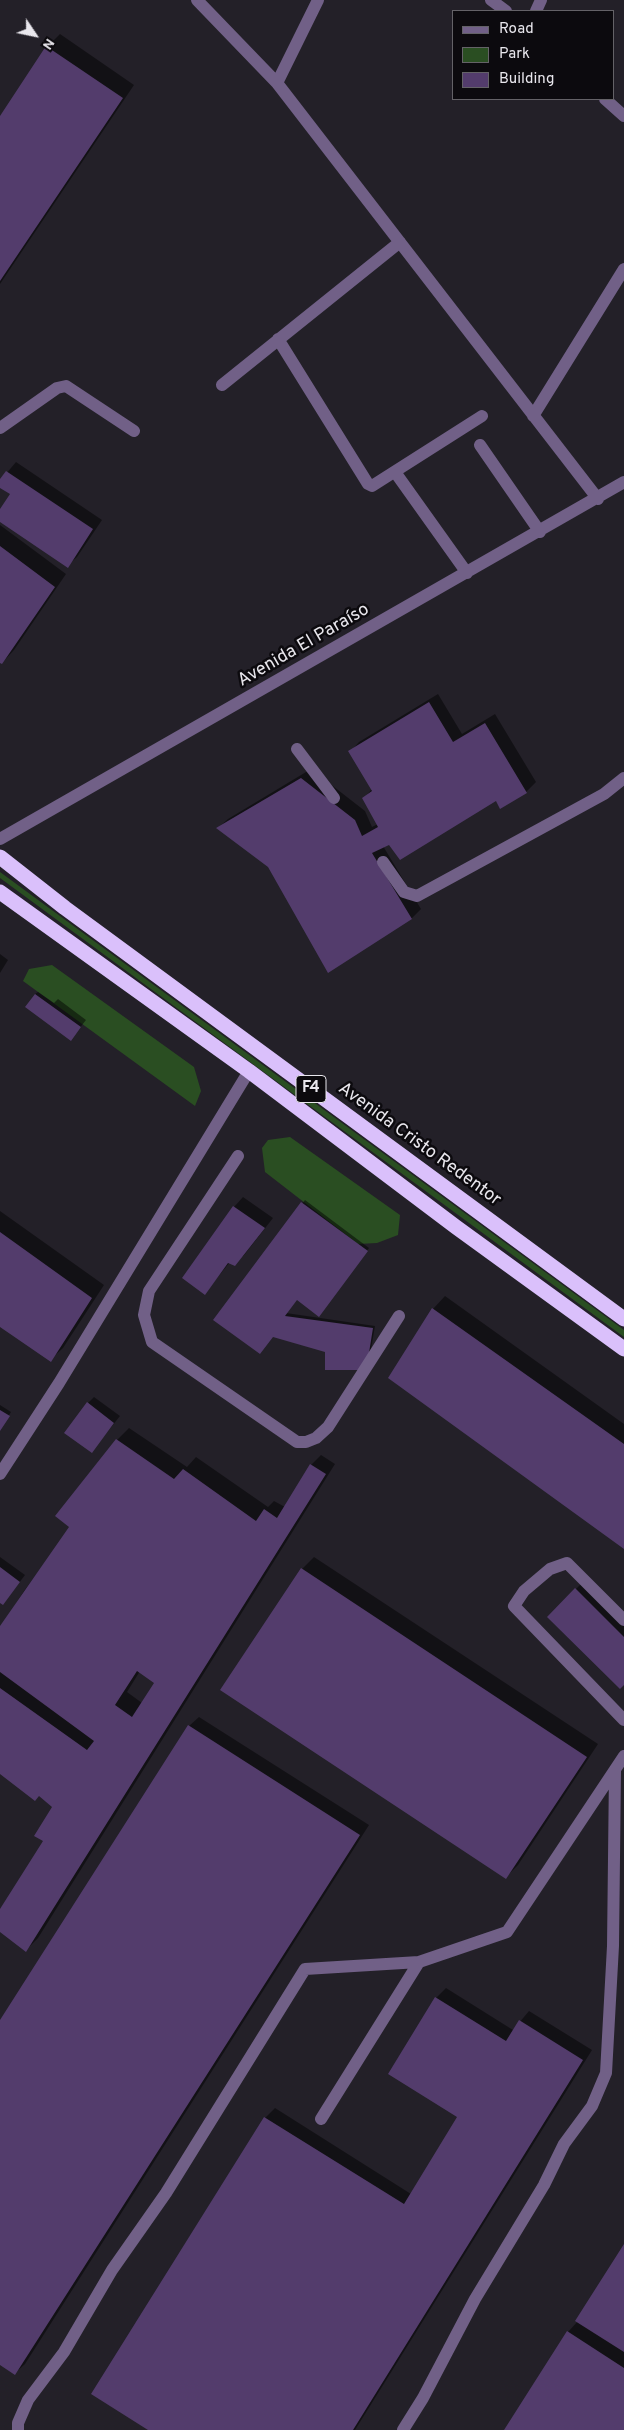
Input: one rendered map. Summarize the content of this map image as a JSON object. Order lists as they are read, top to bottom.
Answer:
{
  "streets": {
    "highway": ["F4", "Avenida Cristo Redentor"],
    "street": ["Avenida El Paraíso"]
  },
  "legend": ["Road", "Park", "Building"],
  "north": "bottom right"
}
